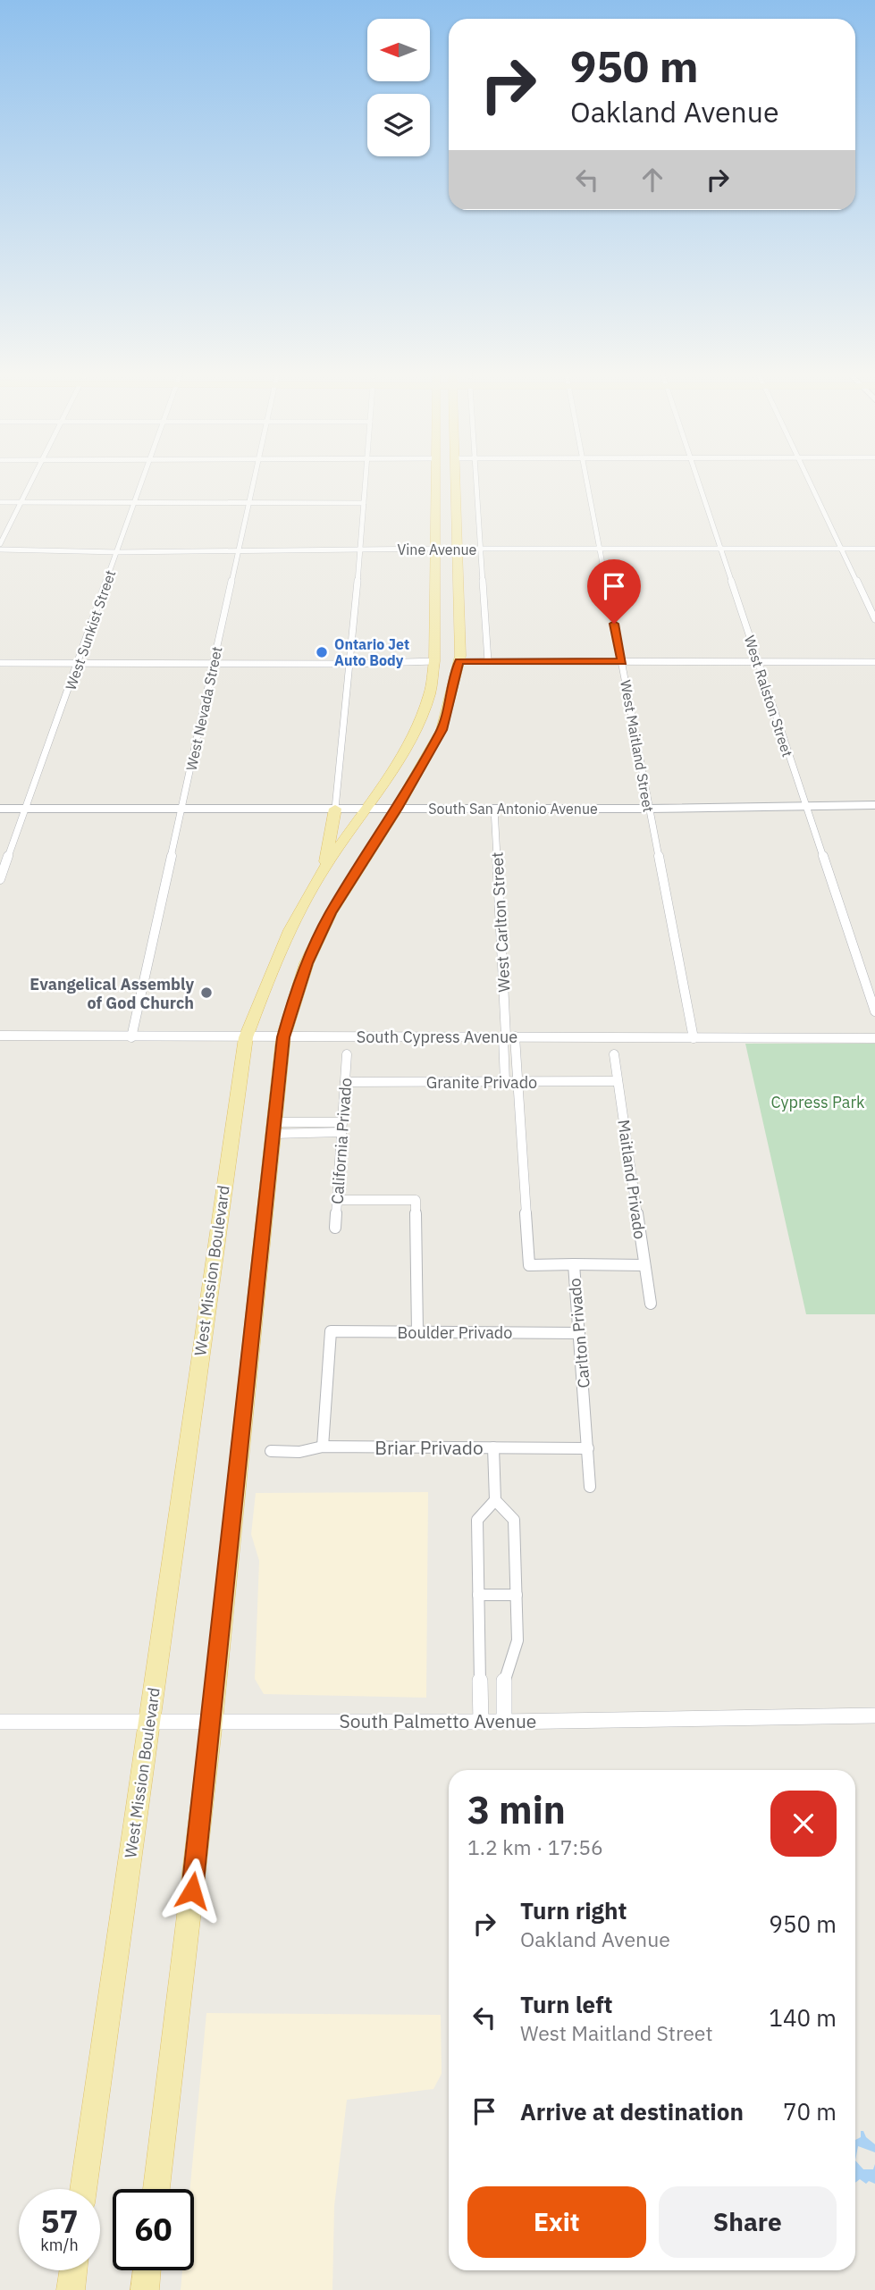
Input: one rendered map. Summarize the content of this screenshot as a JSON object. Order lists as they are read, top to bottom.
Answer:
{
  "streets": {
    "main road": ["West Mission Boulevard"],
    "street": [
      "Vine Avenue",
      "West Sunkist Street",
      "West Ralston Street",
      "West Nevada Street",
      "West Maitland Street",
      "South San Antonio Avenue",
      "West Carlton Street",
      "South Cypress Avenue",
      "Granite Privado",
      "California Privado",
      "Maitland Privado",
      "Boulder Privado",
      "Carlton Privado",
      "Briar Privado",
      "South Palmetto Avenue"
    ]
  },
  "crossings": [
    ["Vine Avenue", "West Sunkist Street"],
    ["Vine Avenue", "West Ralston Street"],
    ["Vine Avenue", "West Nevada Street"],
    ["Vine Avenue", "West Maitland Street"],
    ["Vine Avenue", "West Mission Boulevard"],
    ["West Sunkist Street", "South San Antonio Avenue"],
    ["West Ralston Street", "South San Antonio Avenue"],
    ["West Nevada Street", "South San Antonio Avenue"],
    ["West Nevada Street", "South Cypress Avenue"],
    ["West Maitland Street", "South San Antonio Avenue"],
    ["West Maitland Street", "South Cypress Avenue"],
    ["South San Antonio Avenue", "West Carlton Street"],
    ["South San Antonio Avenue", "West Mission Boulevard"],
    ["West Carlton Street", "South Cypress Avenue"],
    ["West Carlton Street", "Carlton Privado"],
    ["South Cypress Avenue", "West Mission Boulevard"],
    ["South Cypress Avenue", "Carlton Privado"],
    ["Granite Privado", "California Privado"],
    ["Granite Privado", "Maitland Privado"],
    ["Granite Privado", "Carlton Privado"],
    ["West Mission Boulevard", "South Palmetto Avenue"],
    ["Boulder Privado", "Carlton Privado"],
    ["Boulder Privado", "Briar Privado"],
    ["Carlton Privado", "Briar Privado"]
  ],
  "parks": ["Cypress Park"],
  "places": ["Ontario Jet Auto Body", "Evangelical Assembly of God Church"],
  "north": "left",
  "page": {
    "turn": ["950 m", "Oakland Avenue"],
    "heading": ["3 min", "1.2 km · 17:56"],
    "list": [
      {
        "name": "Turn right",
        "note": "Oakland Avenue",
        "value": "950 m"
      },
      {
        "name": "Turn left",
        "note": "West Maitland Street",
        "value": "140 m"
      },
      {
        "name": "Arrive at destination",
        "value": "70 m"
      }
    ],
    "buttons": ["Exit", "Share"],
    "speed": "57 km/h",
    "limit": "60"
  }
}
